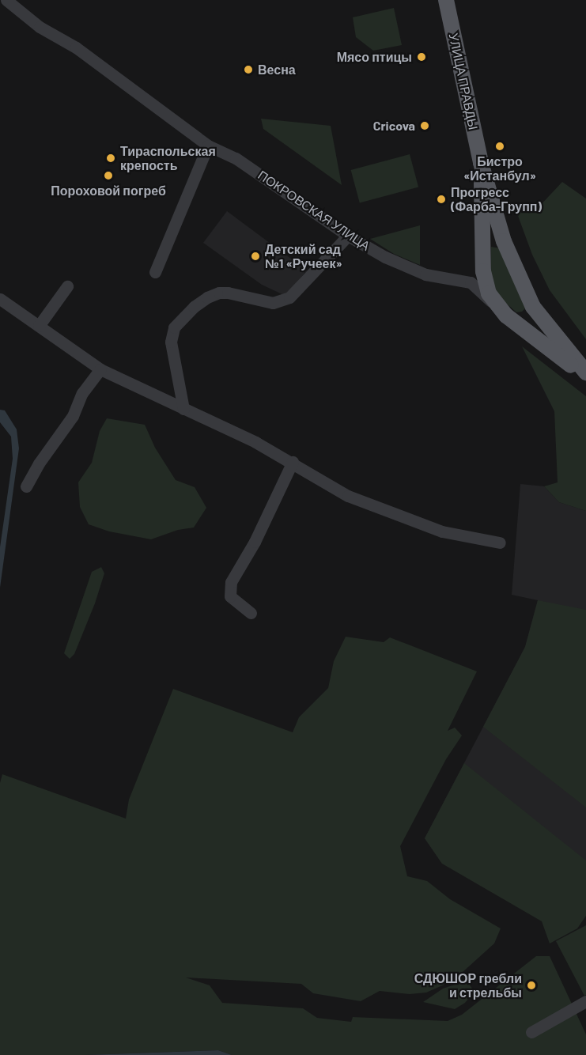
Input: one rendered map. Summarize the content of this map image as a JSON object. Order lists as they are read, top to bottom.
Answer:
{
  "streets": {
    "main road": ["УЛИЦА ПРАВДЫ"],
    "street": ["ПОКРОВСКАЯ УЛИЦА"]
  },
  "places": [
    "Мясо птицы",
    "Весна",
    "Cricova",
    "Бистро «Истанбул»",
    "Тираспольская крепость",
    "Пороховой погреб",
    "Прогресс (Фарба-Групп)",
    "Детский сад №1 «Ручеек»",
    "СДЮШОР гребли и стрельбы"
  ]
}
